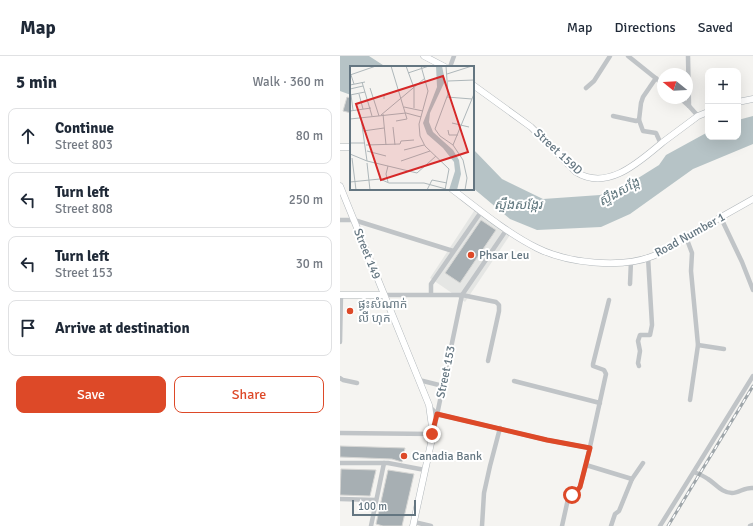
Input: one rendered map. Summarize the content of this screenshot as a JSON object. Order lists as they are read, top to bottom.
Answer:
{
  "streets": {
    "street": [
      "Street 159D",
      "Road Number 1",
      "Street 149",
      "Street 153"
    ]
  },
  "crossings": [
    ["Road Number 1", "Street 153"],
    ["Street 149", "Street 153"]
  ],
  "water": ["ស្ទឹងសង្កែ", "ស្ទឹងសង្កែរ"],
  "places": ["Phsar Leu", "ផ្ទះសំណាក់ លី ហុក", "Canadia Bank"],
  "scale_bar": "100 m",
  "north": "left",
  "page": {
    "header": "Map",
    "nav": ["Map", "Directions", "Saved"],
    "heading": ["5 min", "Walk · 360 m"],
    "map_buttons": ["+", "−"],
    "list": [
      ["Continue", "Street 803", "80 m"],
      ["Turn left", "Street 808", "250 m"],
      ["Turn left", "Street 153", "30 m"],
      "Arrive at destination"
    ],
    "buttons": ["Save", "Share"],
    "scale": "100 m"
  }
}
